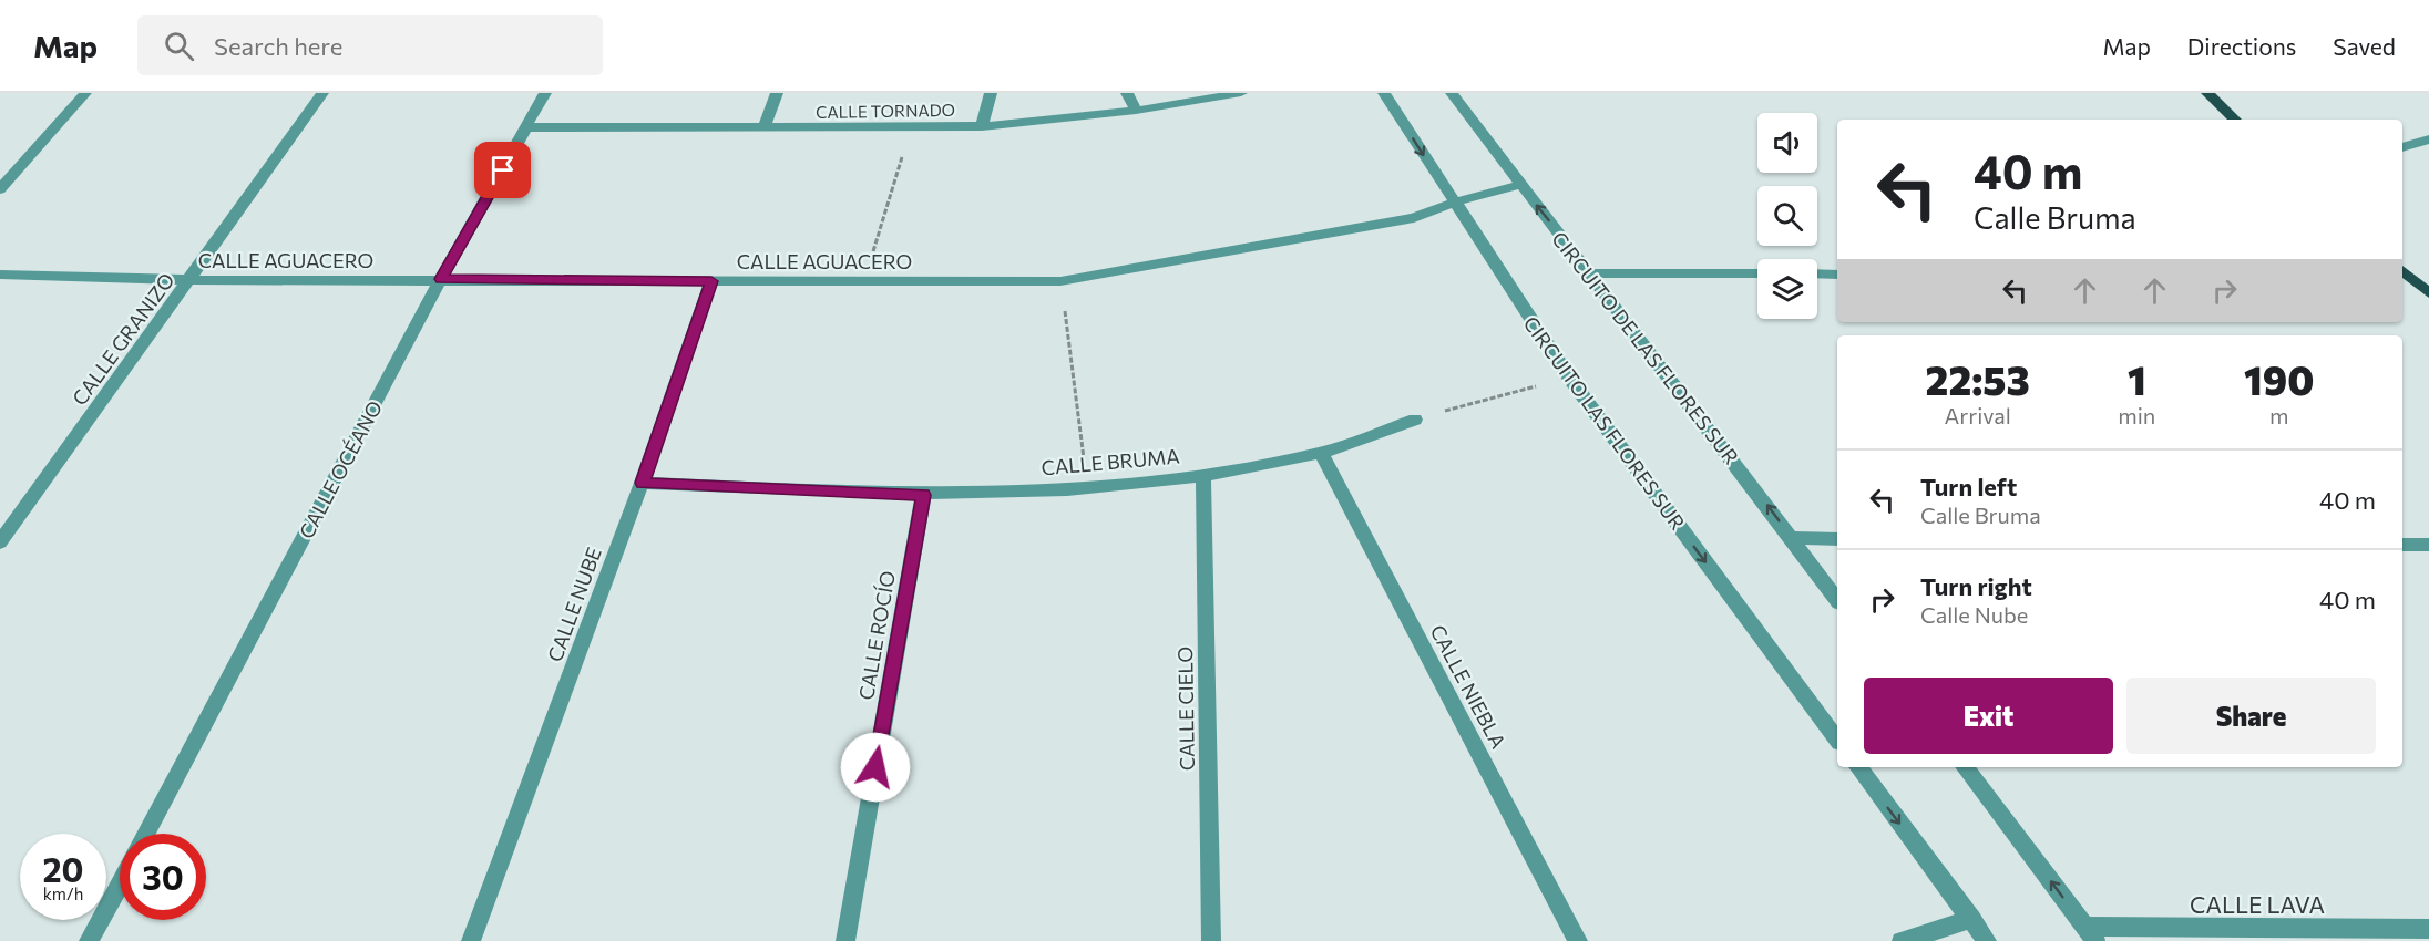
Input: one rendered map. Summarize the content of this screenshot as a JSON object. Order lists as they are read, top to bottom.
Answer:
{
  "streets": {
    "street": [
      "CALLE TORNADO",
      "CALLE AGUACERO",
      "CALLE GRANIZO",
      "CIRCUITO DE LAS FLORES SUR",
      "CIRCUITO LAS FLORES SUR",
      "CALLE BRUMA",
      "CALLE OCÉANO",
      "CALLE NUBE",
      "CALLE ROCÍO",
      "CALLE NIEBLA",
      "CALLE CIELO",
      "CALLE LAVA"
    ]
  },
  "crossings": [
    ["CALLE TORNADO", "CALLE OCÉANO"],
    ["CALLE AGUACERO", "CALLE GRANIZO"],
    ["CALLE AGUACERO", "CIRCUITO DE LAS FLORES SUR"],
    ["CALLE AGUACERO", "CIRCUITO LAS FLORES SUR"],
    ["CALLE AGUACERO", "CALLE OCÉANO"],
    ["CALLE AGUACERO", "CALLE NUBE"],
    ["CALLE BRUMA", "CALLE NUBE"],
    ["CALLE BRUMA", "CALLE ROCÍO"],
    ["CALLE BRUMA", "CALLE NIEBLA"],
    ["CALLE BRUMA", "CALLE CIELO"]
  ],
  "one_way": ["CIRCUITO DE LAS FLORES SUR", "CIRCUITO LAS FLORES SUR"],
  "page": {
    "header": "Map",
    "search": "Search here",
    "nav": ["Map", "Directions", "Saved"],
    "turn": ["40 m", "Calle Bruma"],
    "eta": [
      "22:53",
      "Arrival",
      "1",
      "min",
      "190",
      "m"
    ],
    "list": [
      {
        "name": "Turn left",
        "note": "Calle Bruma",
        "value": "40 m"
      },
      {
        "name": "Turn right",
        "note": "Calle Nube",
        "value": "40 m"
      }
    ],
    "buttons": ["Exit", "Share"],
    "speed": "20 km/h",
    "limit": "30"
  }
}
